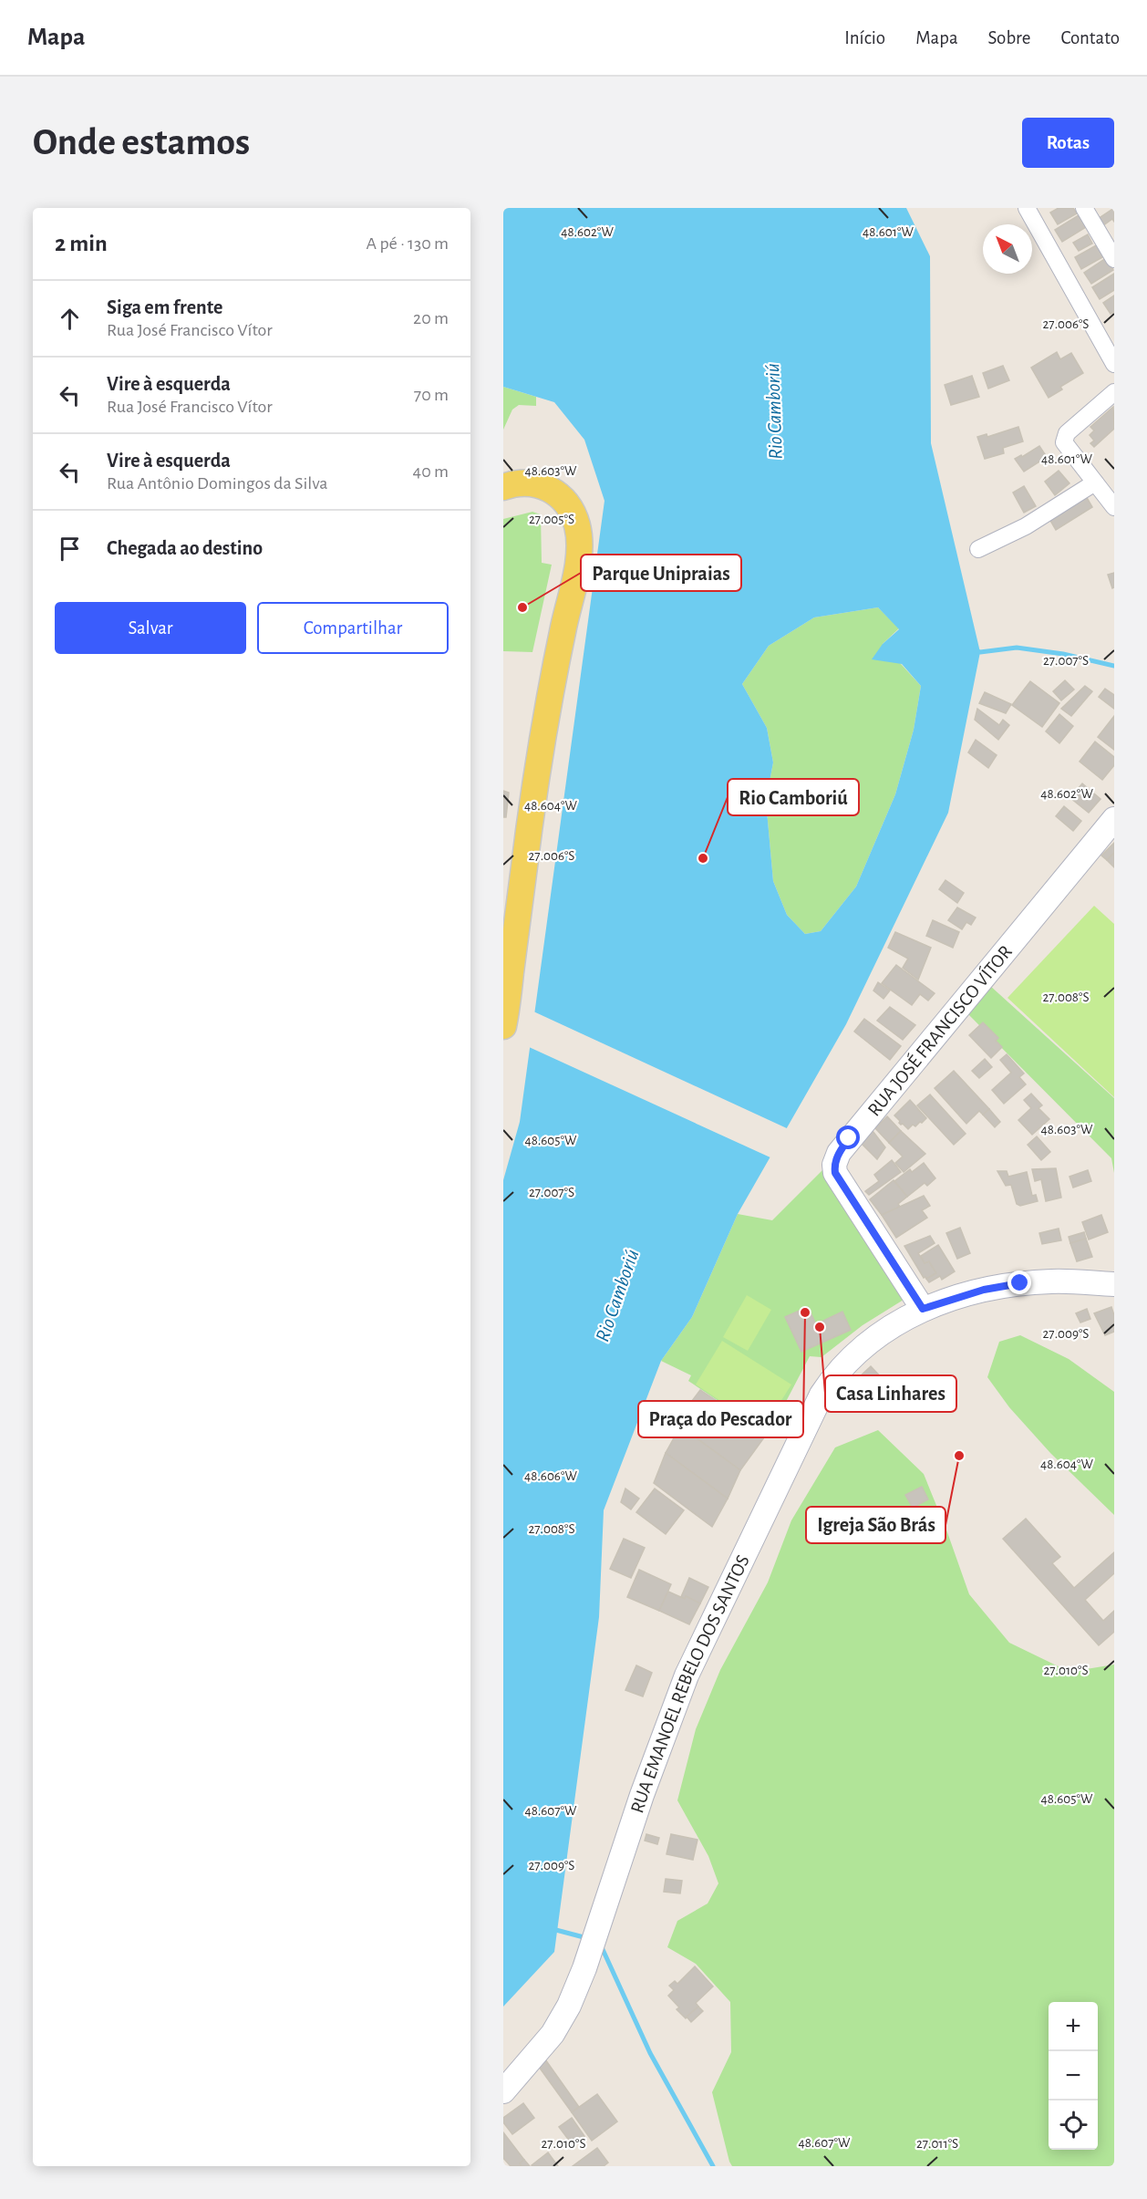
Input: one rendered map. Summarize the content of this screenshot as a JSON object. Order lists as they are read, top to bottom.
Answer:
{
  "streets": {
    "main road": ["RUA JOSÉ FRANCISCO VÍTOR", "RUA EMANOEL REBELO DOS SANTOS"]
  },
  "crossings": [
    ["RUA JOSÉ FRANCISCO VÍTOR", "RUA EMANOEL REBELO DOS SANTOS"]
  ],
  "water": ["Rio Camboriú"],
  "places": [
    "Parque Unipraias",
    "Rio Camboriú",
    "Praça do Pescador",
    "Casa Linhares",
    "Igreja São Brás"
  ],
  "north": "top left",
  "page": {
    "header": "Mapa",
    "nav": [
      "Início",
      "Mapa",
      "Sobre",
      "Contato"
    ],
    "buttons": [
      "Rotas",
      ["Salvar", "Compartilhar"]
    ],
    "title": "Onde estamos",
    "heading": ["2 min", "A pé · 130 m"],
    "list": [
      ["Siga em frente", "Rua José Francisco Vítor", "20 m"],
      ["Vire à esquerda", "Rua José Francisco Vítor", "70 m"],
      ["Vire à esquerda", "Rua Antônio Domingos da Silva", "40 m"],
      "Chegada ao destino"
    ],
    "map_buttons": ["+", "−"]
  },
  "coordinates": [
    "48.602°W",
    "48.601°W",
    "27.006°S",
    "48.603°W",
    "27.005°S",
    "27.007°S",
    "48.604°W",
    "27.008°S",
    "48.605°W",
    "27.009°S",
    "48.606°W",
    "27.010°S",
    "48.607°W",
    "27.011°S"
  ]
}
